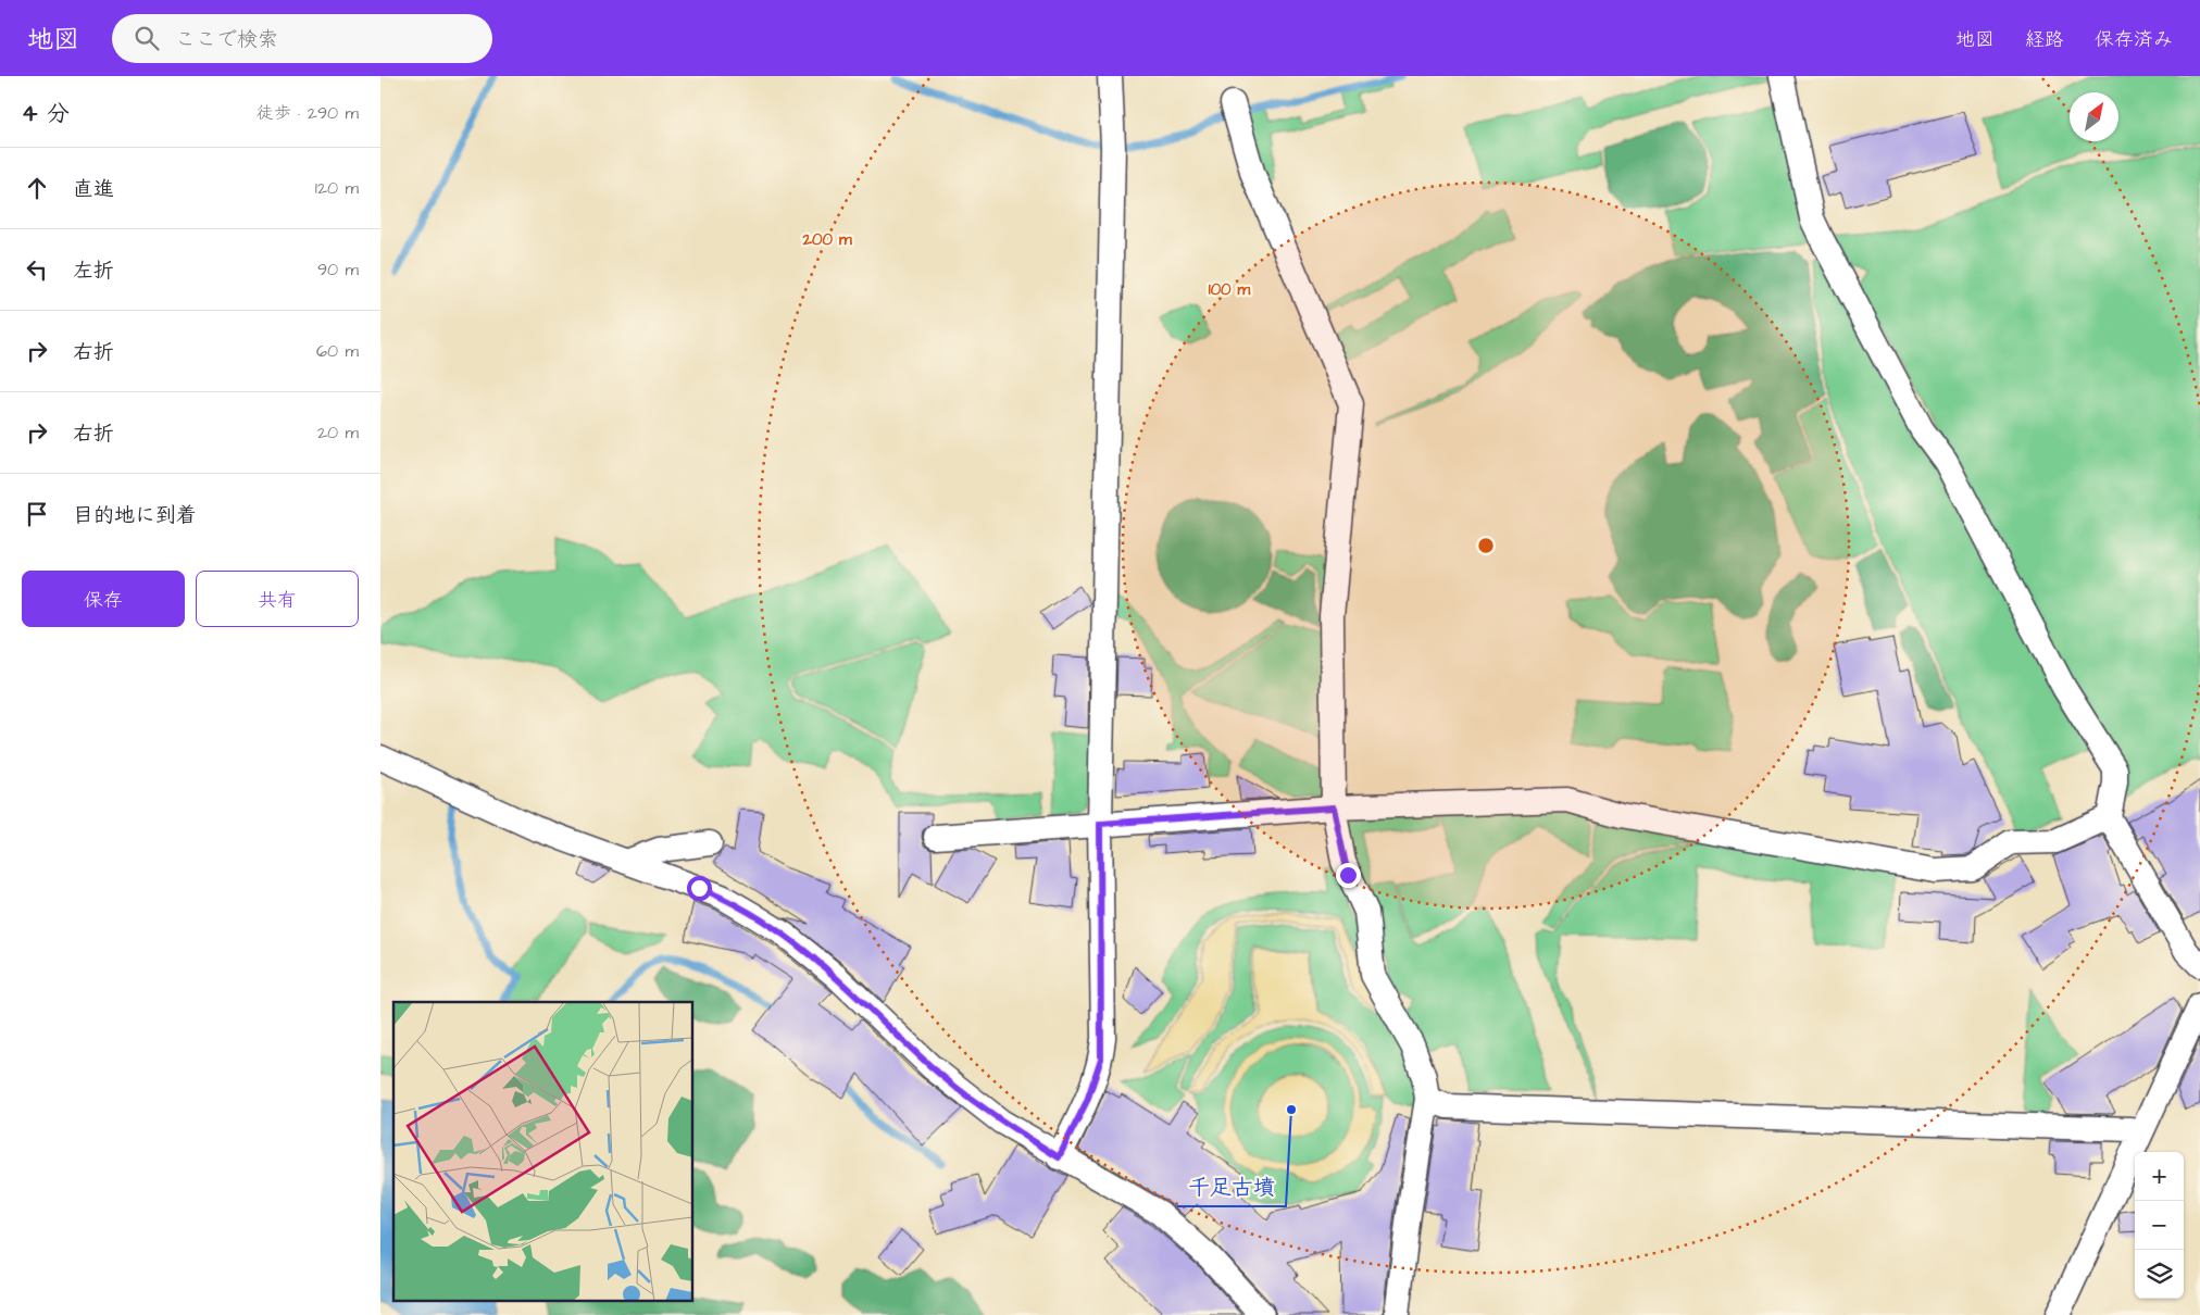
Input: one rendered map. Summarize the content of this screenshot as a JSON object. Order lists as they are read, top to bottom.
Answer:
{
  "places": ["千足古墳"],
  "north": "top right",
  "page": {
    "header": "地図",
    "search": "ここで検索",
    "nav": ["地図", "経路", "保存済み"],
    "heading": ["4 分", "徒歩 · 290 m"],
    "list": [
      ["直進", "120 m"],
      ["左折", "90 m"],
      ["右折", "60 m"],
      ["右折", "20 m"],
      "目的地に到着"
    ],
    "buttons": ["保存", "共有"],
    "map_buttons": ["+", "−"]
  },
  "rings": ["200 m", "100 m"]
}
